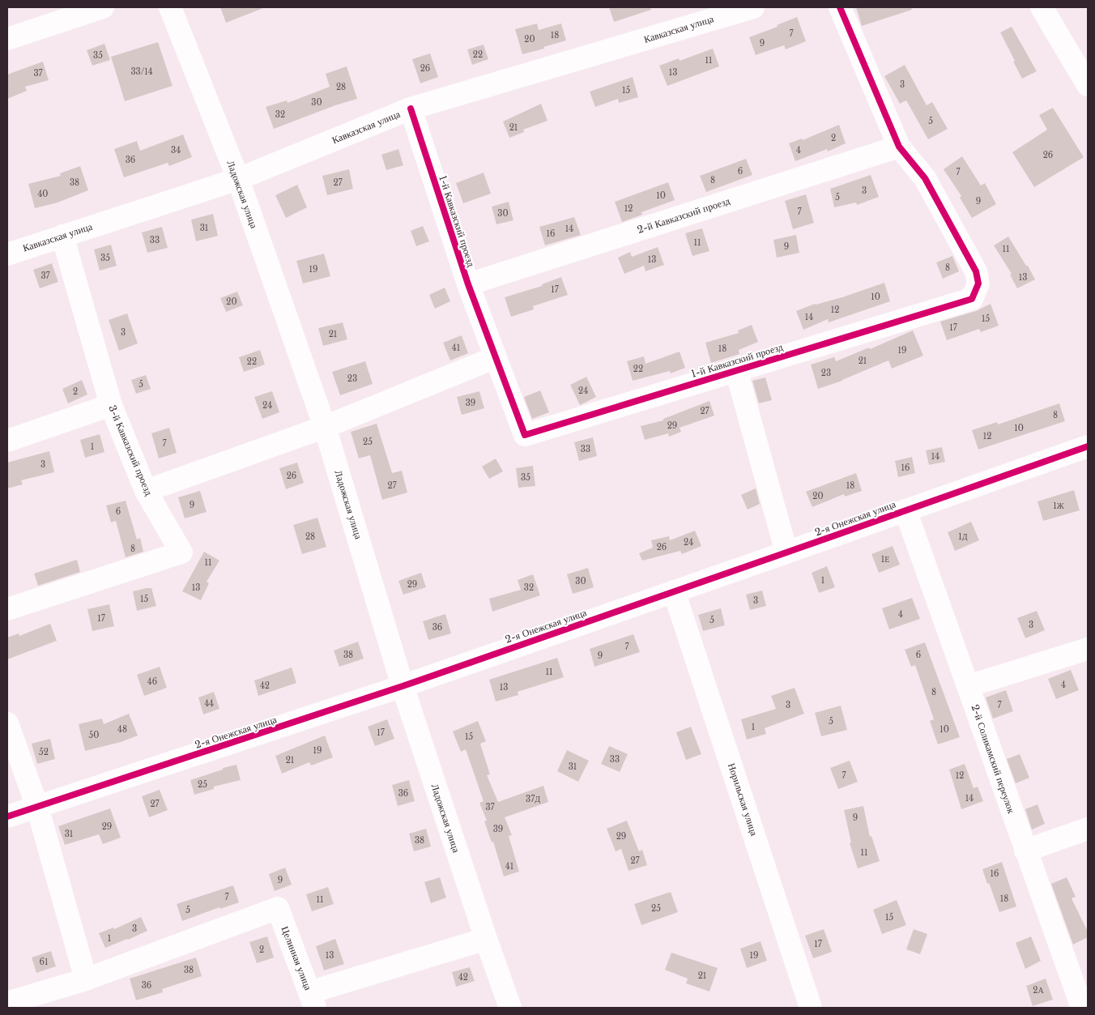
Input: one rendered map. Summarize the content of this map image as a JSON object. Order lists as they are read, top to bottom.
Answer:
{
  "streets": {
    "street": [
      "Кавказская улица",
      "Ладожская улица",
      "2-й Кавказский проезд",
      "1-й Кавказский проезд",
      "3-й Кавказский проезд",
      "2-я Онежская улица",
      "2-й Соликамский переулок",
      "Норильская улица",
      "Целинная улица"
    ]
  },
  "crossings": [
    ["Кавказская улица", "Ладожская улица"],
    ["Кавказская улица", "1-й Кавказский проезд"],
    ["Кавказская улица", "3-й Кавказский проезд"],
    ["Ладожская улица", "2-я Онежская улица"],
    ["2-й Кавказский проезд", "1-й Кавказский проезд"],
    ["2-я Онежская улица", "2-й Соликамский переулок"],
    ["2-я Онежская улица", "Норильская улица"]
  ],
  "house_numbers": [
    "7",
    "18",
    "20",
    "9",
    "22",
    "35",
    "11",
    "26",
    "33/14",
    "13",
    "37",
    "3",
    "28",
    "15",
    "30",
    "32",
    "5",
    "21",
    "2",
    "34",
    "4",
    "26",
    "36",
    "6",
    "7",
    "8",
    "38",
    "27",
    "3",
    "40",
    "10",
    "5",
    "9",
    "12",
    "7",
    "30",
    "31",
    "14",
    "16",
    "33",
    "11",
    "9",
    "11",
    "35",
    "13",
    "8",
    "19",
    "37",
    "13",
    "17",
    "10",
    "20",
    "12",
    "14",
    "15",
    "17",
    "3",
    "21",
    "41",
    "18",
    "19",
    "21",
    "22",
    "22",
    "23",
    "23",
    "5",
    "24",
    "2",
    "39",
    "24",
    "27",
    "8",
    "29",
    "10",
    "12",
    "25",
    "7",
    "1",
    "33",
    "14",
    "3",
    "16",
    "26",
    "35",
    "27",
    "18",
    "20",
    "9",
    "1Ж",
    "6",
    "28",
    "1Д",
    "24",
    "26",
    "8",
    "1Е",
    "11",
    "1",
    "30",
    "29",
    "13",
    "32",
    "15",
    "3",
    "4",
    "17",
    "5",
    "3",
    "36",
    "7",
    "38",
    "6",
    "9",
    "11",
    "46",
    "4",
    "42",
    "13",
    "8",
    "44",
    "3",
    "7",
    "5",
    "1",
    "48",
    "10",
    "17",
    "50",
    "15",
    "19",
    "52",
    "33",
    "21",
    "31",
    "7",
    "12",
    "25",
    "36",
    "14",
    "37Д",
    "27",
    "37",
    "9",
    "29",
    "39",
    "31",
    "29",
    "38",
    "11",
    "27",
    "41",
    "16",
    "9",
    "7",
    "18",
    "11",
    "25",
    "5",
    "15",
    "3",
    "1",
    "17",
    "2",
    "13",
    "19",
    "61",
    "38",
    "21",
    "42",
    "36",
    "2А"
  ]
}
